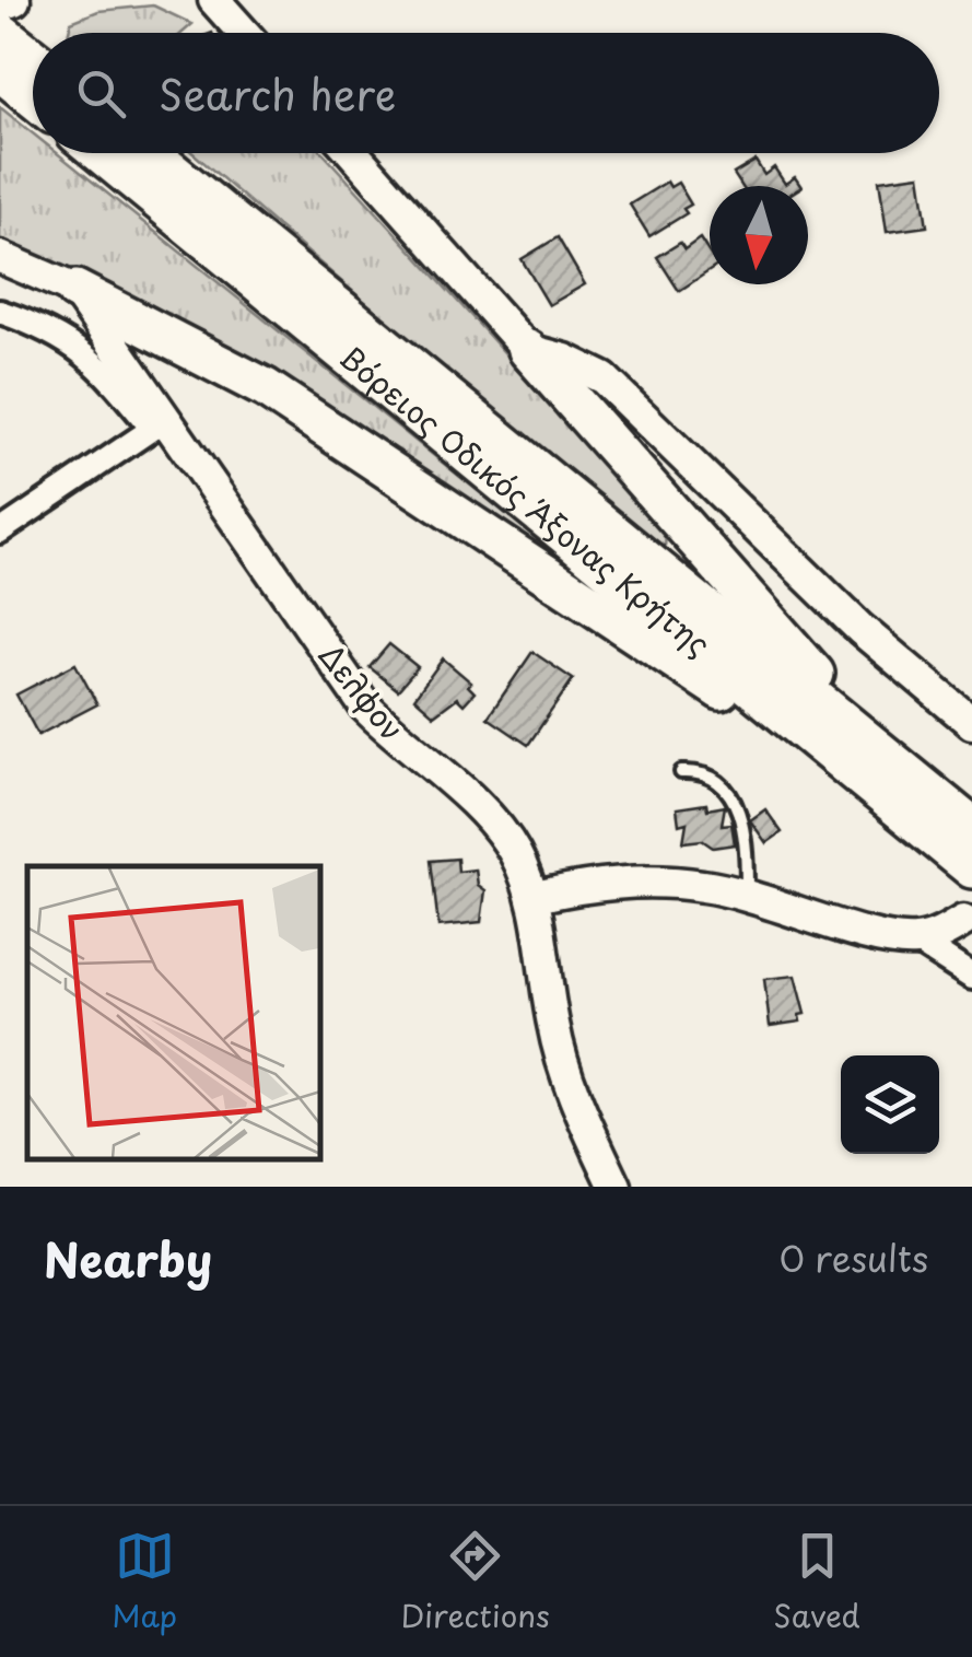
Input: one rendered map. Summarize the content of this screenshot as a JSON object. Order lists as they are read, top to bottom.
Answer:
{
  "streets": {
    "highway": ["Βόρειος Οδικός Άξονας Κρήτης"],
    "main road": ["Δελφον"]
  },
  "north": "bottom",
  "page": {
    "search": "Search here",
    "heading": ["Nearby", "0 results"],
    "nav": ["Map", "Directions", "Saved"]
  }
}
